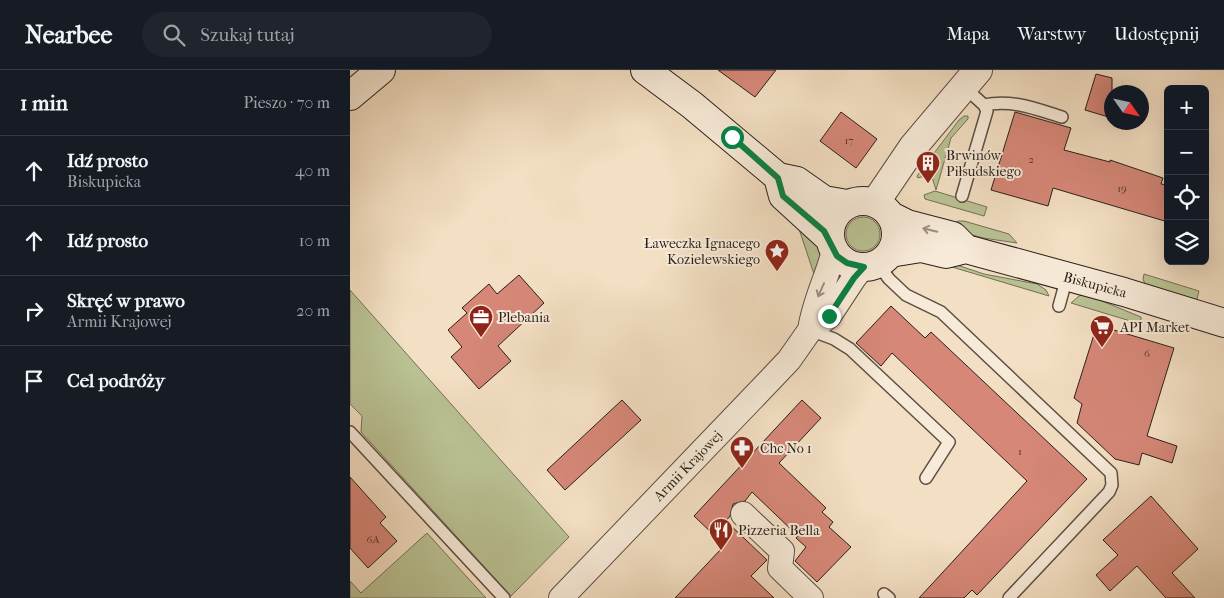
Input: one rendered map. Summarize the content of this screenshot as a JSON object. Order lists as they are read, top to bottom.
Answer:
{
  "streets": {
    "main road": ["Biskupicka"],
    "street": ["Armii Krajowej"]
  },
  "crossings": [
    ["Biskupicka", "Armii Krajowej"]
  ],
  "places": {
    "building": ["Brwinów Piłsudskiego"],
    "place": ["Ławeczka Ignacego Kozielewskiego"],
    "office": ["Plebania"],
    "supermarket": ["API Market"],
    "pharmacy": ["Chc No 1"],
    "restaurant": ["Pizzeria Bella"]
  },
  "house_numbers": [
    "17",
    "2",
    "19",
    "6",
    "1",
    "6A"
  ],
  "north": "bottom right",
  "page": {
    "header": "Nearbee",
    "search": "Szukaj tutaj",
    "nav": ["Mapa", "Warstwy", "Udostępnij"],
    "heading": ["1 min", "Pieszo · 70 m"],
    "map_buttons": ["+", "−"],
    "list": [
      ["Idź prosto", "Biskupicka", "40 m"],
      ["Idź prosto", "10 m"],
      ["Skręć w prawo", "Armii Krajowej", "20 m"],
      "Cel podróży"
    ]
  }
}
